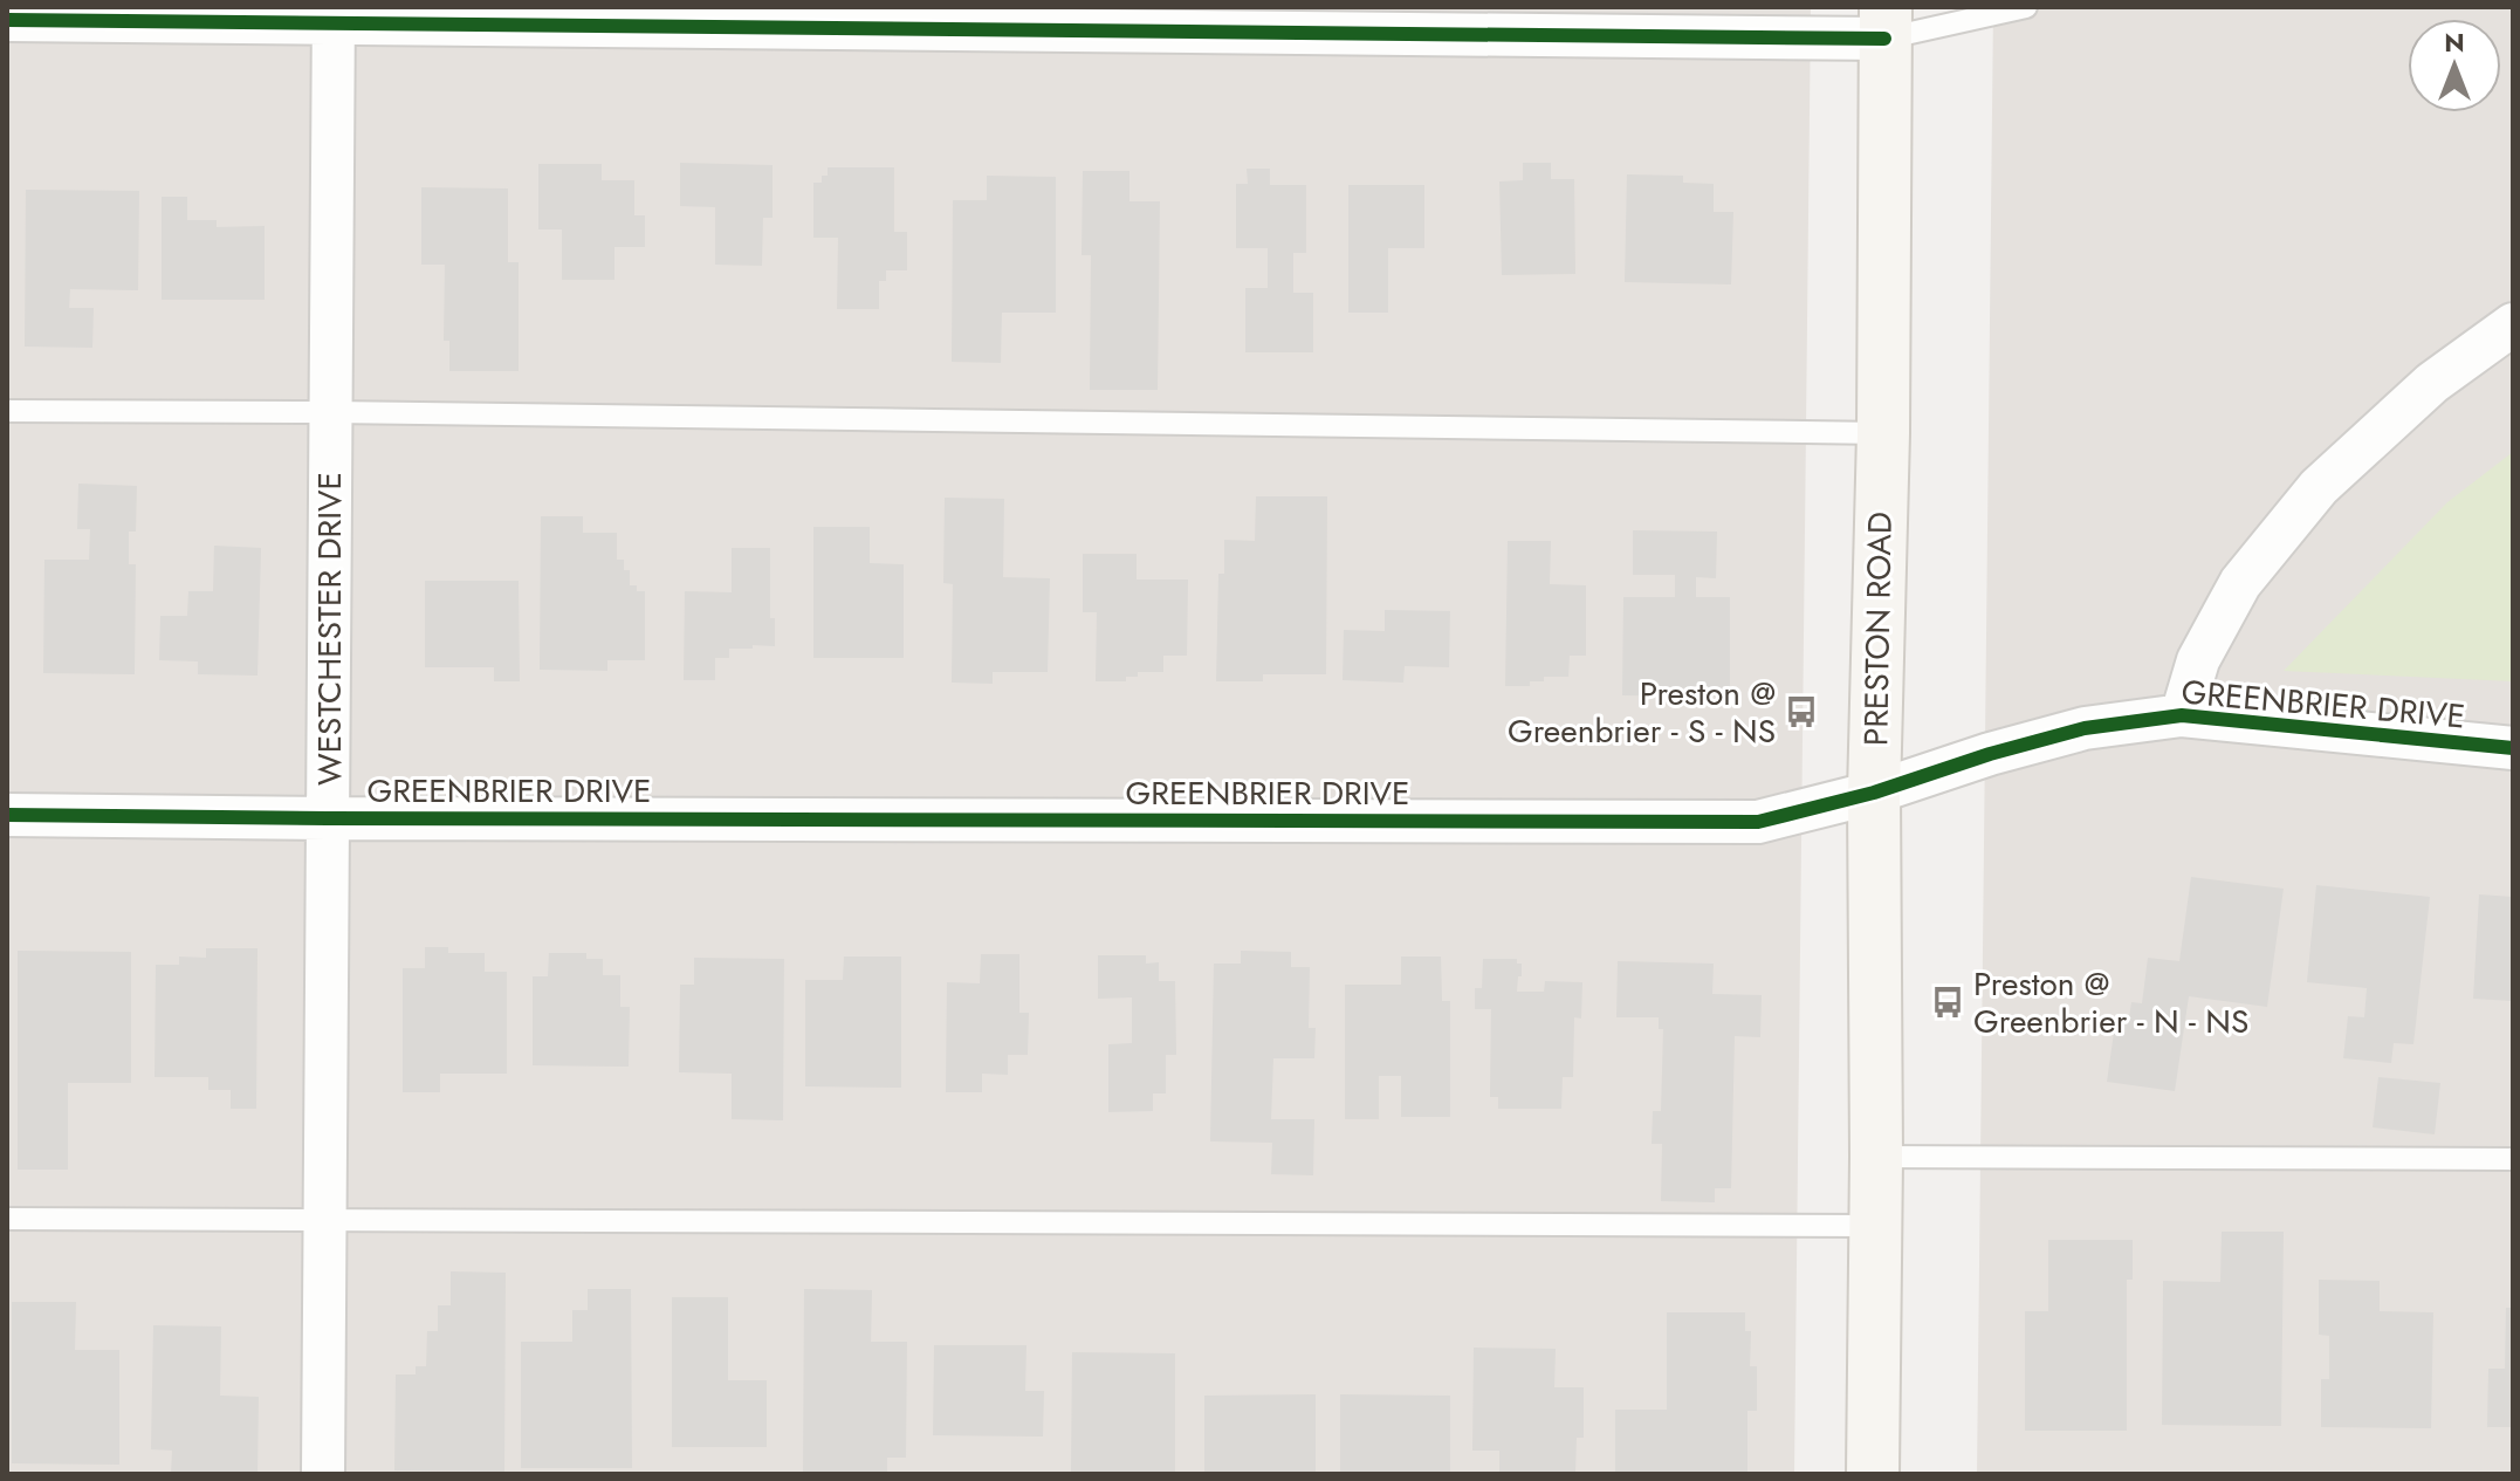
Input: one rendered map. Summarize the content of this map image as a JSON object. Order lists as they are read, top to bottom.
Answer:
{
  "streets": {
    "main road": ["PRESTON ROAD"],
    "street": ["WESTCHESTER DRIVE", "GREENBRIER DRIVE"]
  },
  "crossings": [
    ["WESTCHESTER DRIVE", "GREENBRIER DRIVE"],
    ["PRESTON ROAD", "GREENBRIER DRIVE"]
  ],
  "places": {
    "bus stop": ["Preston @ Greenbrier - S - NS", "Preston @ Greenbrier - N - NS"]
  },
  "north": "top"
}
